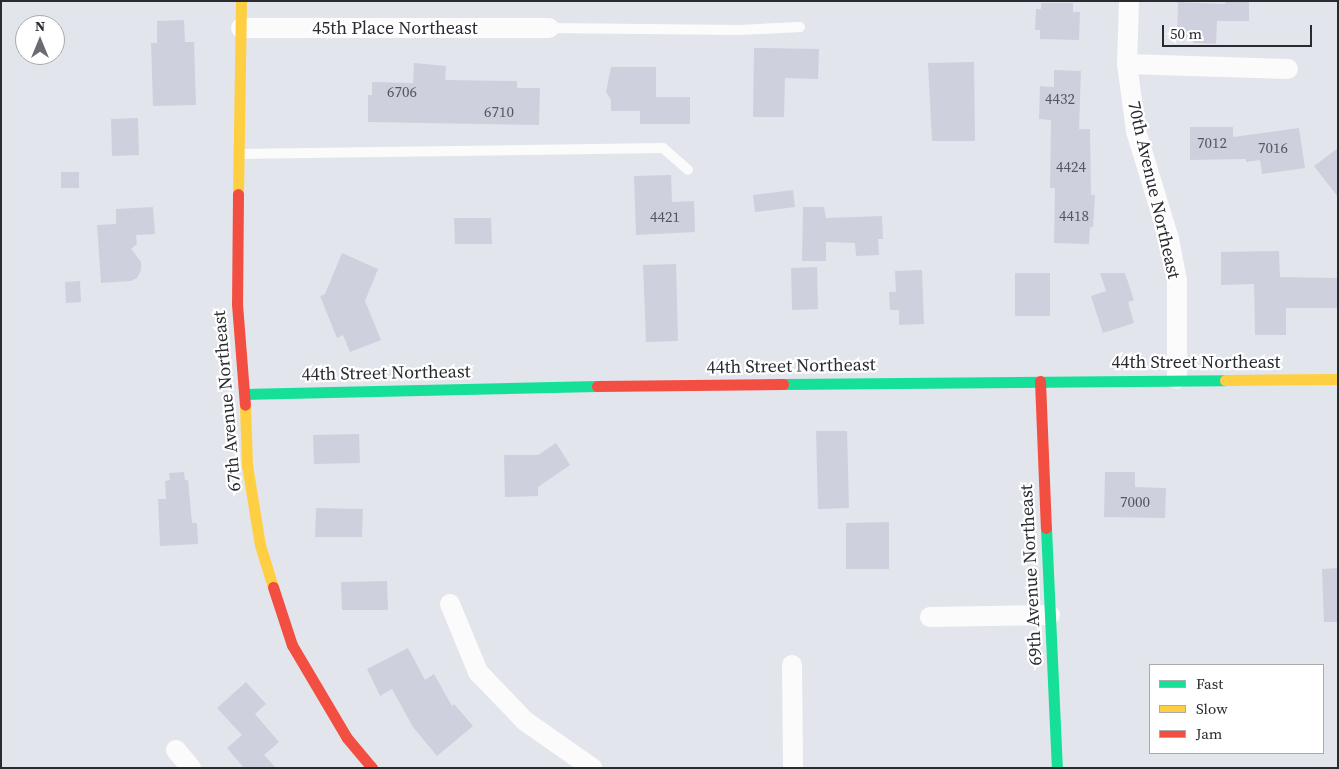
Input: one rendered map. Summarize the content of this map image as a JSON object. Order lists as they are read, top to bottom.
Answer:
{
  "streets": {
    "street": [
      "45th Place Northeast",
      "70th Avenue Northeast",
      "44th Street Northeast",
      "67th Avenue Northeast",
      "69th Avenue Northeast"
    ]
  },
  "crossings": [
    ["45th Place Northeast", "67th Avenue Northeast"],
    ["70th Avenue Northeast", "44th Street Northeast"],
    ["44th Street Northeast", "67th Avenue Northeast"],
    ["44th Street Northeast", "69th Avenue Northeast"]
  ],
  "house_numbers": [
    "6706",
    "4432",
    "6710",
    "7012",
    "7016",
    "4424",
    "4418",
    "4421",
    "7000"
  ],
  "legend": ["Fast", "Slow", "Jam"],
  "scale_bar": "50 m",
  "north": "top"
}
